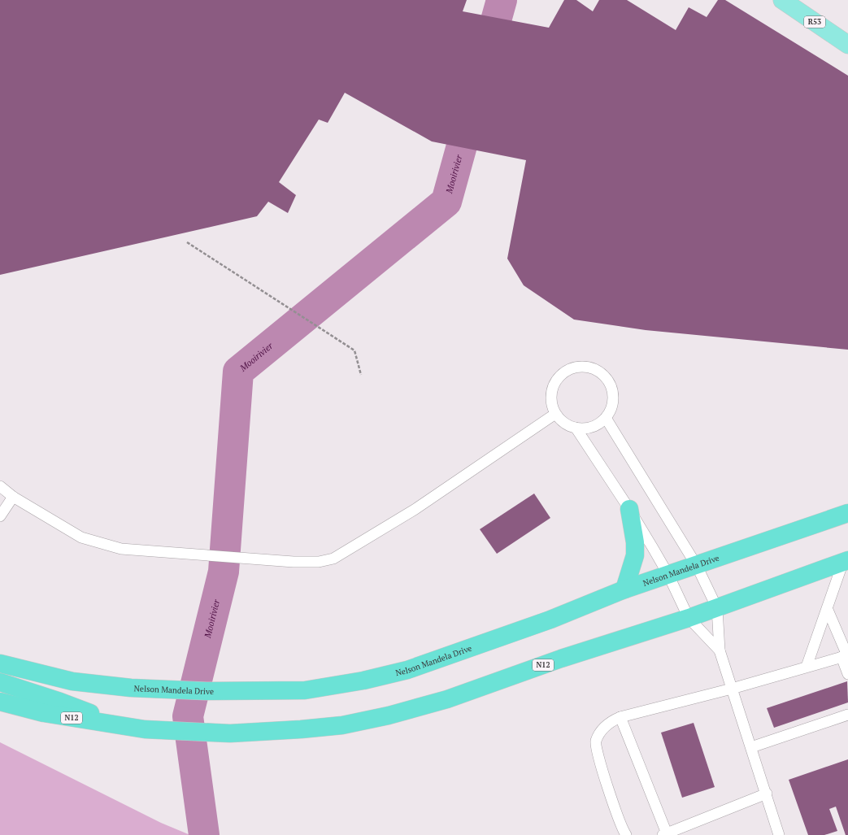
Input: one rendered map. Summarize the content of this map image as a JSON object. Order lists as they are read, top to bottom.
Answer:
{
  "streets": {
    "highway": ["Nelson Mandela Drive", "N12"],
    "main road": ["R53"]
  },
  "water": ["Mooirivier"]
}
